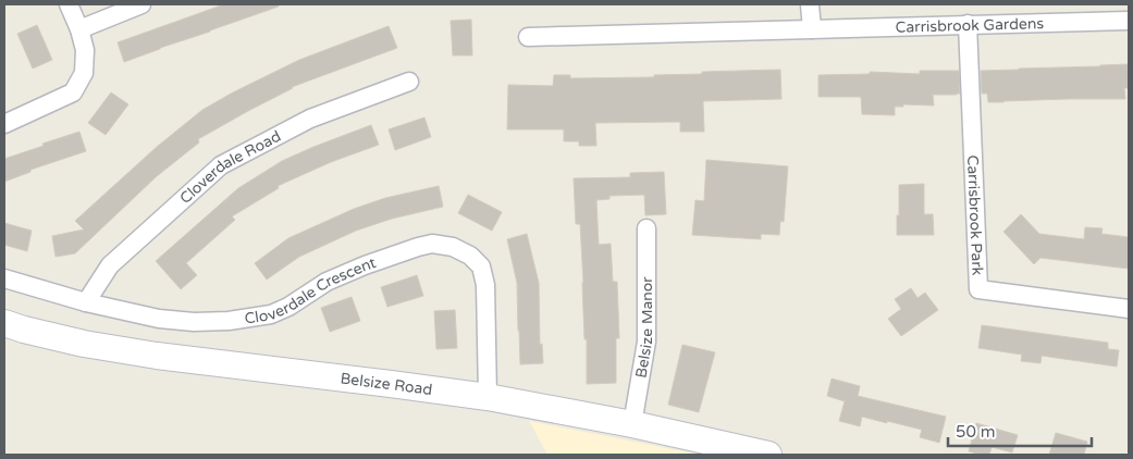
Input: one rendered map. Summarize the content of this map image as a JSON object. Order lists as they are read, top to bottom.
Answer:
{
  "streets": {
    "street": [
      "Carrisbrook Gardens",
      "Cloverdale Road",
      "Carrisbrook Park",
      "Cloverdale Crescent",
      "Belsize Manor",
      "Belsize Road"
    ]
  },
  "crossings": [
    ["Carrisbrook Gardens", "Carrisbrook Park"],
    ["Cloverdale Road", "Cloverdale Crescent"],
    ["Cloverdale Crescent", "Belsize Road"],
    ["Belsize Manor", "Belsize Road"]
  ],
  "scale_bar": "50 m"
}
